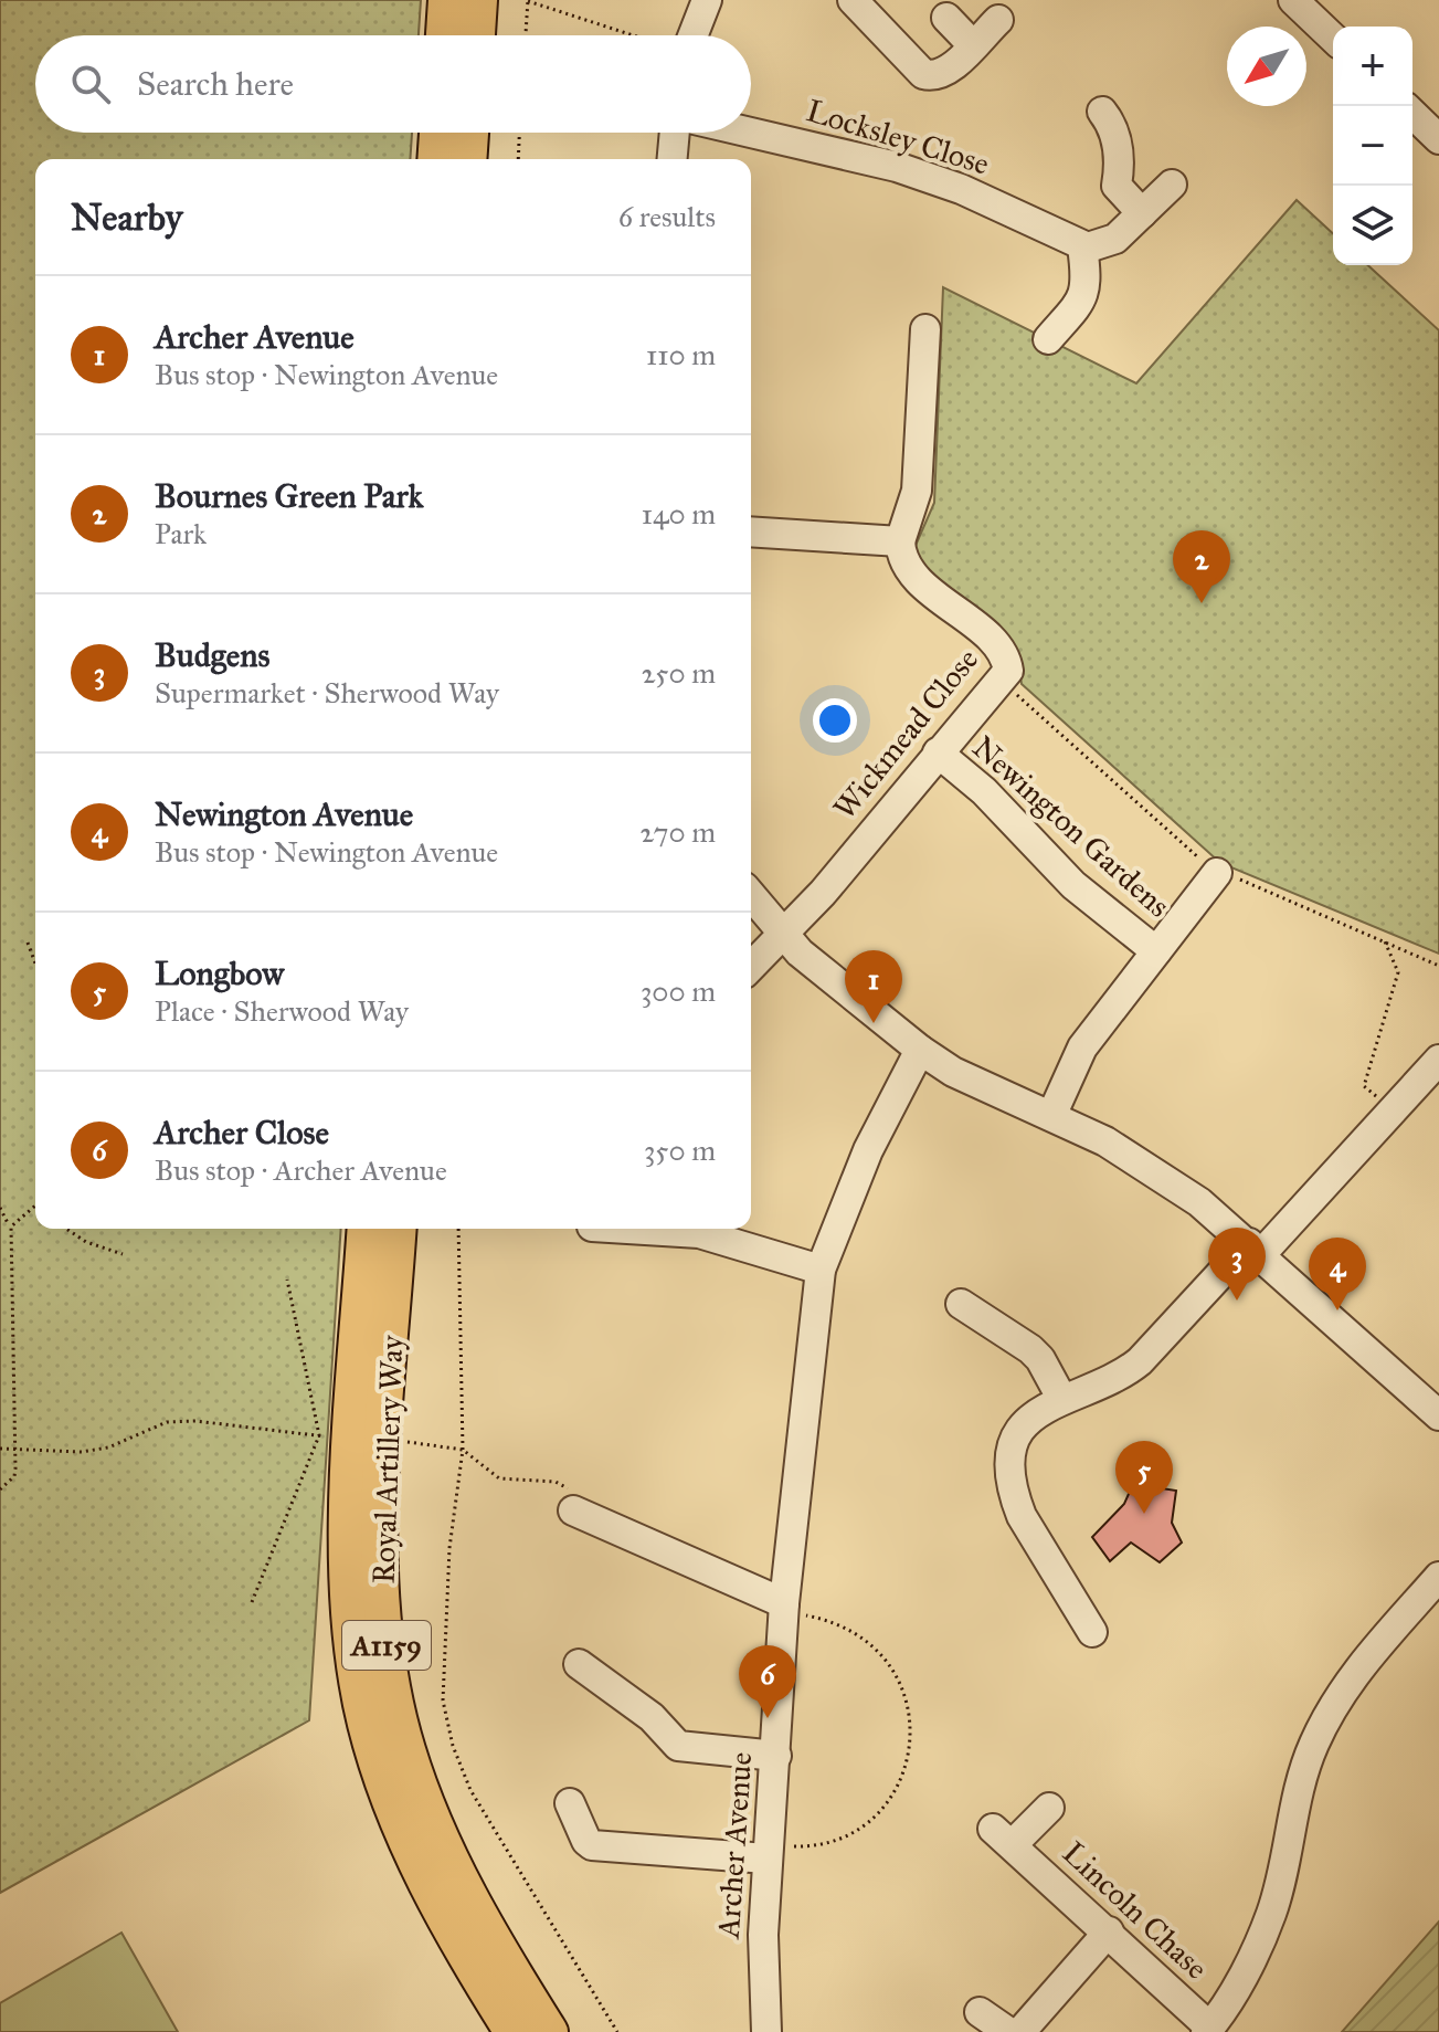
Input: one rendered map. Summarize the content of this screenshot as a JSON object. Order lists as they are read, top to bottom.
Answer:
{
  "streets": {
    "main road": ["Royal Artillery Way", "A1159"],
    "street": [
      "Locksley Close",
      "Wickmead Close",
      "Newington Gardens",
      "Archer Avenue",
      "Lincoln Chase"
    ]
  },
  "crossings": [
    ["Wickmead Close", "Newington Gardens"]
  ],
  "north": "bottom left",
  "page": {
    "map_buttons": ["+", "−"],
    "search": "Search here",
    "heading": ["Nearby", "6 results"],
    "list": [
      {
        "mark": "1",
        "name": "Archer Avenue",
        "note": "Bus stop · Newington Avenue",
        "value": "110 m"
      },
      {
        "mark": "2",
        "name": "Bournes Green Park",
        "note": "Park",
        "value": "140 m"
      },
      {
        "mark": "3",
        "name": "Budgens",
        "note": "Supermarket · Sherwood Way",
        "value": "250 m"
      },
      {
        "mark": "4",
        "name": "Newington Avenue",
        "note": "Bus stop · Newington Avenue",
        "value": "270 m"
      },
      {
        "mark": "5",
        "name": "Longbow",
        "note": "Place · Sherwood Way",
        "value": "300 m"
      },
      {
        "mark": "6",
        "name": "Archer Close",
        "note": "Bus stop · Archer Avenue",
        "value": "350 m"
      }
    ],
    "pins": [
      "2",
      "1",
      "3",
      "4",
      "5",
      "6"
    ]
  }
}
